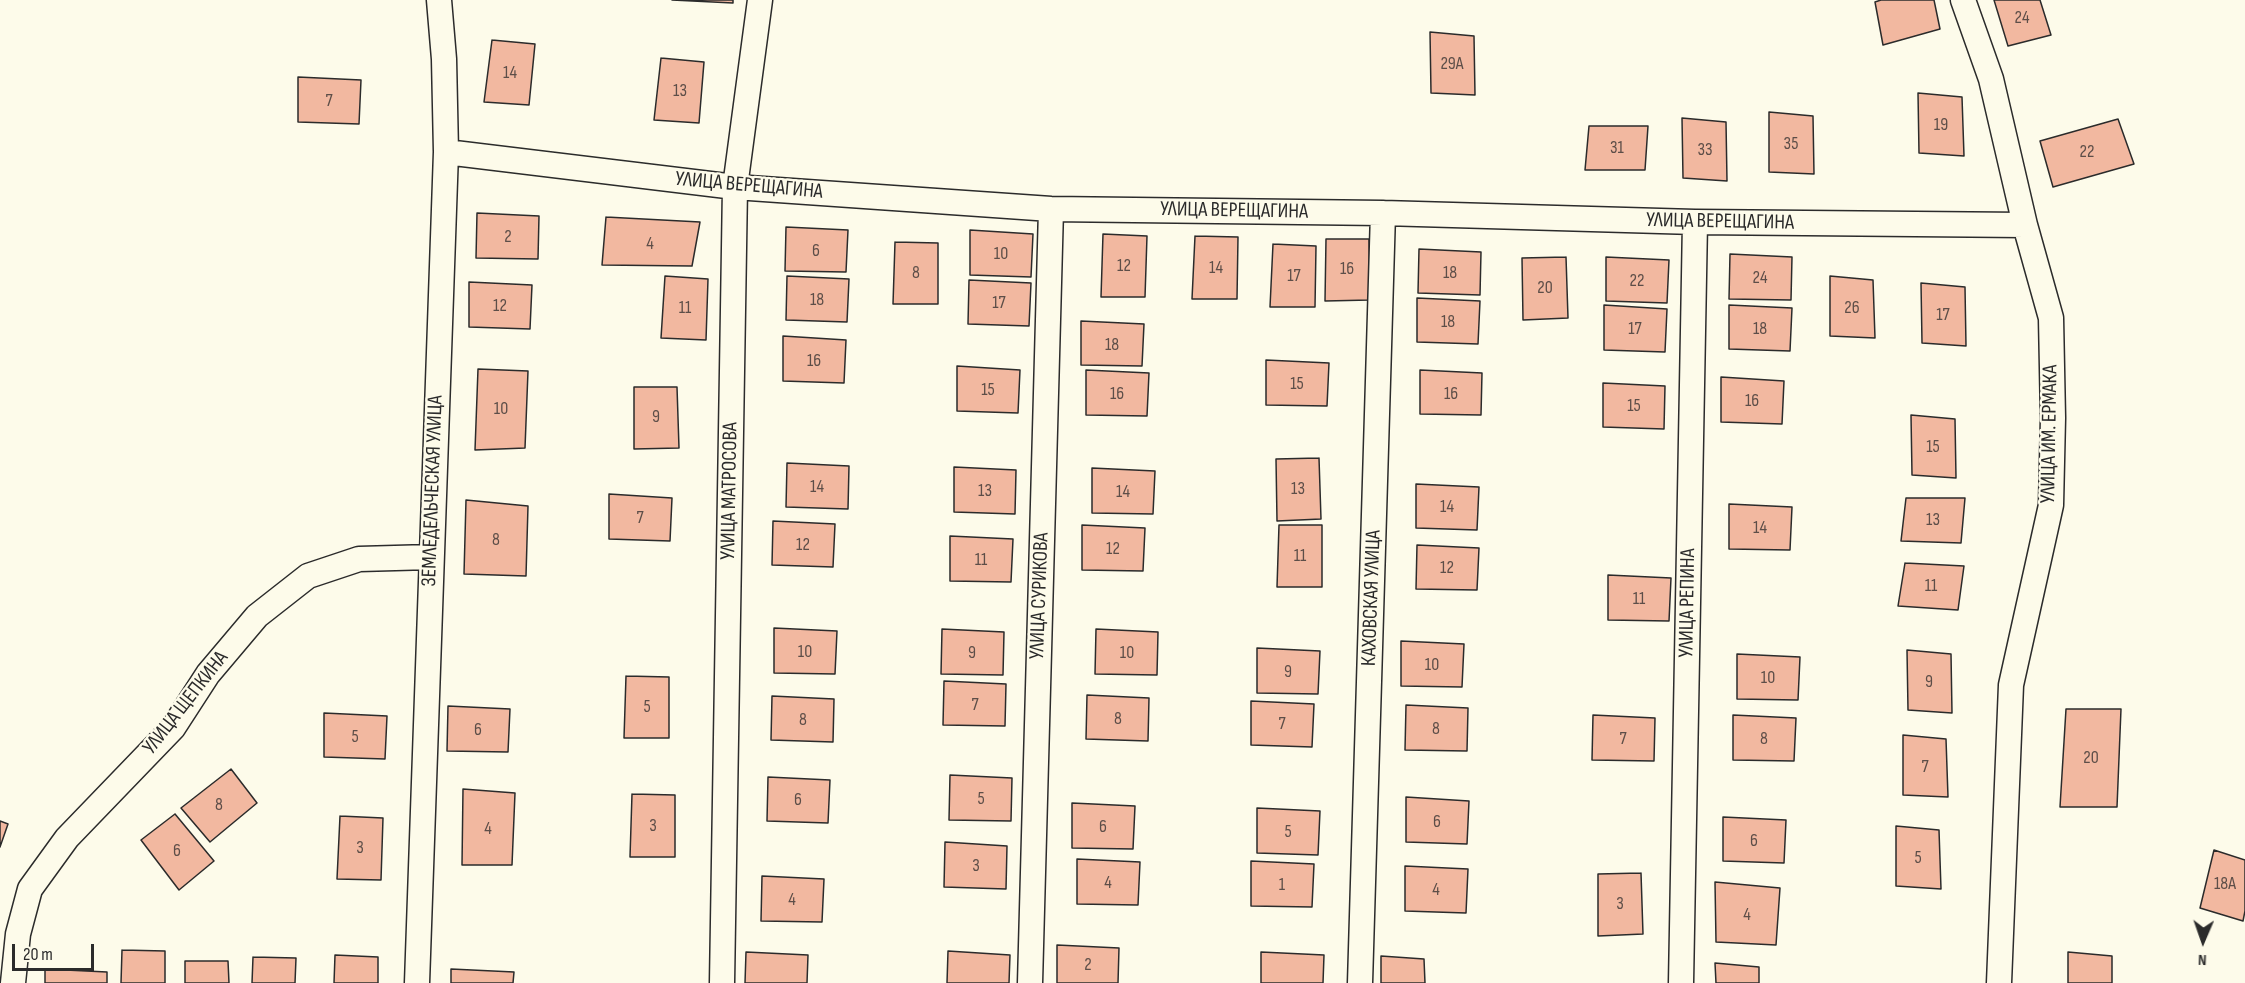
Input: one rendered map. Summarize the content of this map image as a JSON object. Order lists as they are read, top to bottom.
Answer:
{
  "streets": {
    "street": [
      "УЛИЦА ВЕРЕЩАГИНА",
      "УЛИЦА ИМ. ЕРМАКА",
      "ЗЕМЛЕДЕЛЬЧЕСКАЯ УЛИЦА",
      "УЛИЦА МАТРОСОВА",
      "УЛИЦА СУРИКОВА",
      "КАХОВСКАЯ УЛИЦА",
      "УЛИЦА РЕПИНА",
      "УЛИЦА ЩЕПКИНА"
    ]
  },
  "crossings": [
    ["УЛИЦА ВЕРЕЩАГИНА", "УЛИЦА ИМ. ЕРМАКА"],
    ["УЛИЦА ВЕРЕЩАГИНА", "ЗЕМЛЕДЕЛЬЧЕСКАЯ УЛИЦА"],
    ["УЛИЦА ВЕРЕЩАГИНА", "УЛИЦА МАТРОСОВА"],
    ["УЛИЦА ВЕРЕЩАГИНА", "УЛИЦА СУРИКОВА"],
    ["УЛИЦА ВЕРЕЩАГИНА", "КАХОВСКАЯ УЛИЦА"],
    ["УЛИЦА ВЕРЕЩАГИНА", "УЛИЦА РЕПИНА"],
    ["ЗЕМЛЕДЕЛЬЧЕСКАЯ УЛИЦА", "УЛИЦА ЩЕПКИНА"]
  ],
  "house_numbers": [
    "24",
    "29А",
    "14",
    "13",
    "7",
    "19",
    "35",
    "31",
    "33",
    "22",
    "2",
    "4",
    "6",
    "10",
    "12",
    "14",
    "16",
    "8",
    "18",
    "17",
    "24",
    "22",
    "20",
    "18",
    "17",
    "12",
    "11",
    "26",
    "17",
    "18",
    "17",
    "18",
    "18",
    "16",
    "15",
    "15",
    "16",
    "16",
    "16",
    "15",
    "10",
    "9",
    "15",
    "14",
    "13",
    "13",
    "14",
    "14",
    "7",
    "13",
    "14",
    "8",
    "12",
    "12",
    "11",
    "11",
    "12",
    "11",
    "11",
    "10",
    "9",
    "10",
    "10",
    "9",
    "10",
    "9",
    "7",
    "5",
    "8",
    "8",
    "7",
    "8",
    "6",
    "5",
    "7",
    "8",
    "20",
    "7",
    "5",
    "6",
    "8",
    "6",
    "3",
    "6",
    "4",
    "5",
    "6",
    "3",
    "6",
    "5",
    "3",
    "4",
    "18А",
    "1",
    "4",
    "4",
    "3",
    "4",
    "2"
  ],
  "scale_bar": "20 m",
  "north": "bottom"
}
